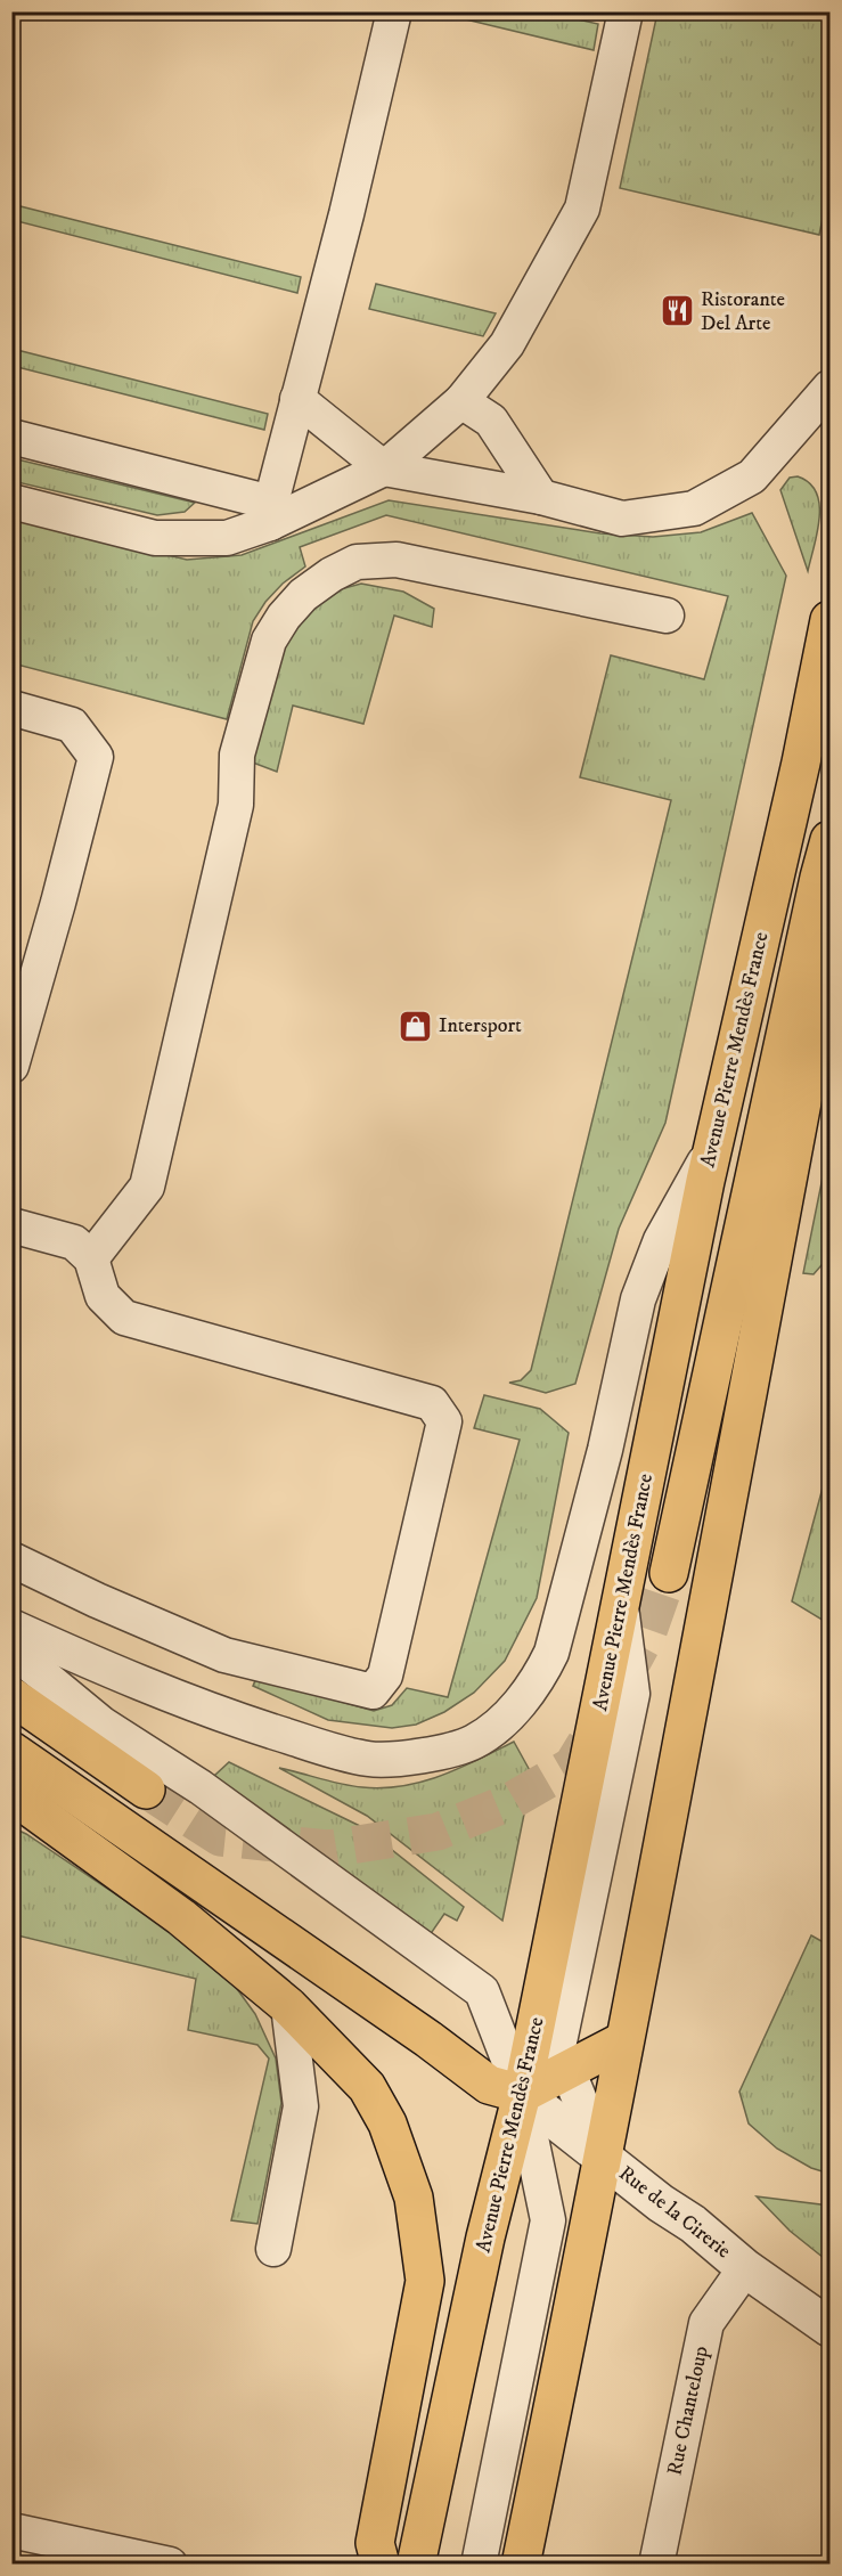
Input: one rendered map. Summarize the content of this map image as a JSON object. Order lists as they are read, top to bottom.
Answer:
{
  "streets": {
    "main road": ["Avenue Pierre Mendès France"],
    "street": ["Rue de la Cirerie"],
    "lane": ["Rue Chanteloup"]
  },
  "crossings": [
    ["Avenue Pierre Mendès France", "Rue de la Cirerie"],
    ["Rue de la Cirerie", "Rue Chanteloup"]
  ],
  "places": {
    "restaurant": ["Ristorante Del Arte"],
    "shop": ["Intersport"]
  }
}
